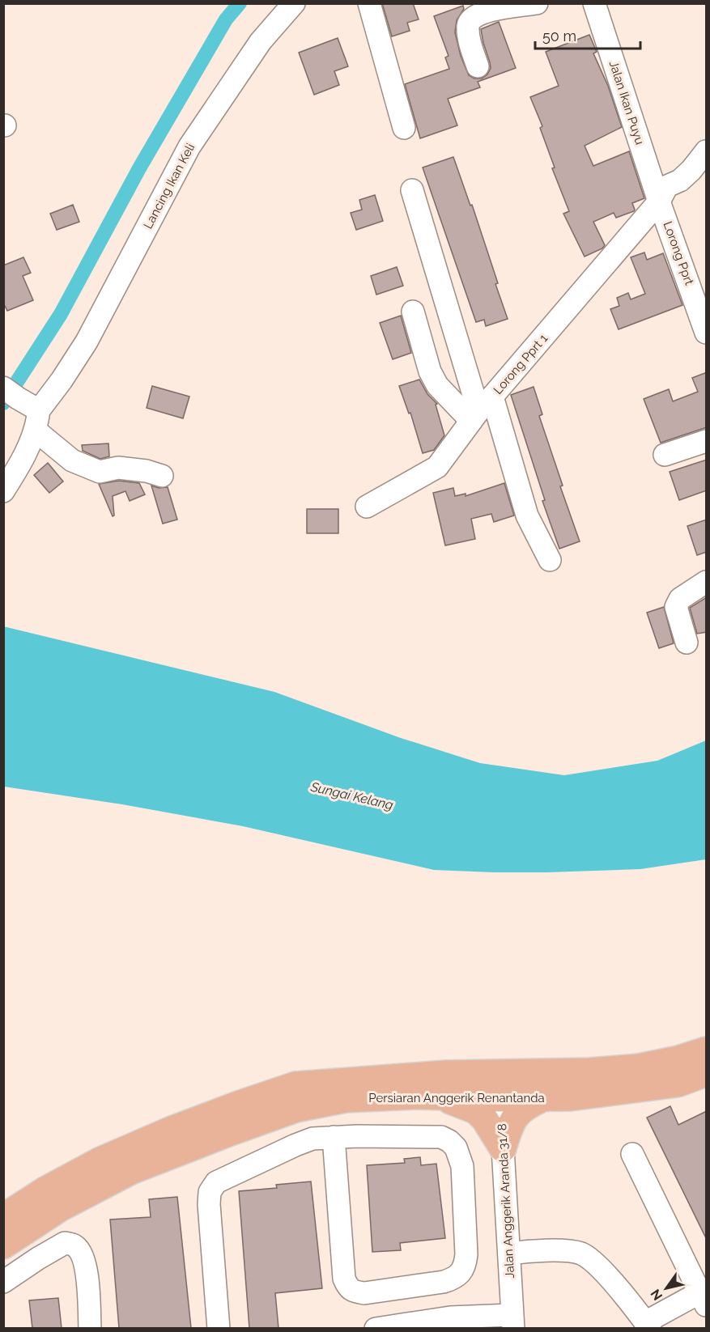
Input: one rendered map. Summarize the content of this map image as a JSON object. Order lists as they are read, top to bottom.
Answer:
{
  "streets": {
    "main road": ["Persiaran Anggerik Renantanda"],
    "street": [
      "Jalan Ikan Puyu",
      "Lancing Ikan Keli",
      "Lorong Pprt",
      "Lorong Pprt 1",
      "Jalan Anggerik Aranda 31/8"
    ]
  },
  "crossings": [
    ["Jalan Ikan Puyu", "Lorong Pprt"],
    ["Jalan Ikan Puyu", "Lorong Pprt 1"],
    ["Lorong Pprt", "Lorong Pprt 1"],
    ["Persiaran Anggerik Renantanda", "Jalan Anggerik Aranda 31/8"]
  ],
  "water": ["Sungai Kelang"],
  "scale_bar": "50 m",
  "north": "bottom left"
}
